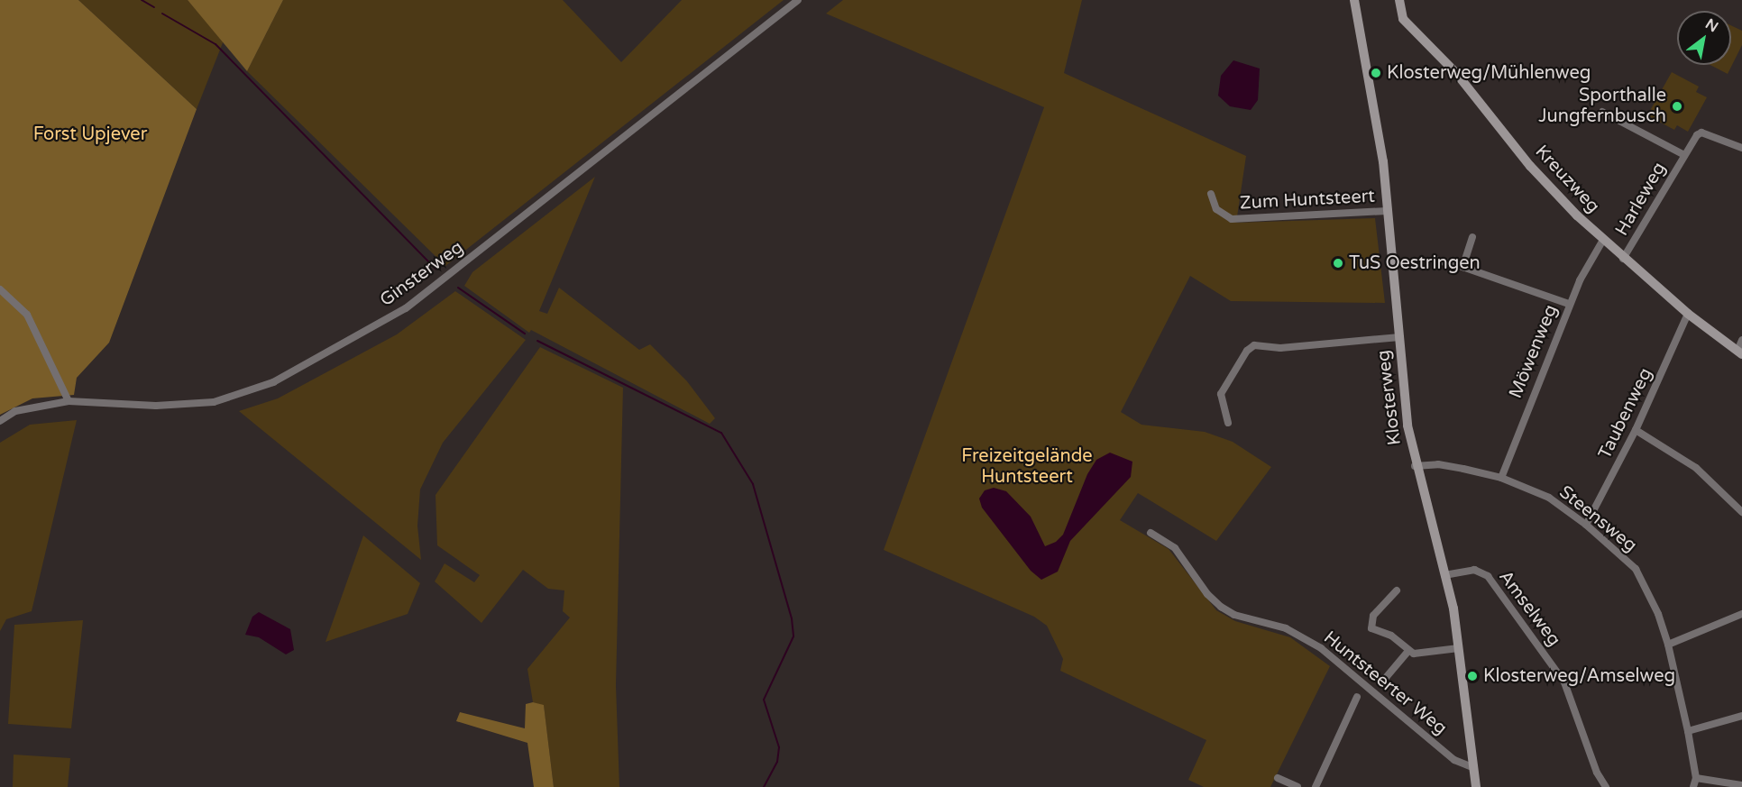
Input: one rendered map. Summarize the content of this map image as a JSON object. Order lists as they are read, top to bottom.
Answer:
{
  "streets": {
    "street": [
      "Kreuzweg",
      "Harleweg",
      "Zum Huntsteert",
      "Ginsterweg",
      "Möwenweg",
      "Klosterweg",
      "Taubenweg",
      "Steensweg",
      "Amselweg",
      "Huntsteerter Weg"
    ]
  },
  "crossings": [
    ["Kreuzweg", "Harleweg"],
    ["Kreuzweg", "Möwenweg"],
    ["Kreuzweg", "Taubenweg"],
    ["Zum Huntsteert", "Klosterweg"],
    ["Möwenweg", "Steensweg"],
    ["Klosterweg", "Steensweg"],
    ["Klosterweg", "Amselweg"],
    ["Klosterweg", "Huntsteerter Weg"],
    ["Taubenweg", "Steensweg"]
  ],
  "parks": ["Forst Upjever", "Freizeitgelände Huntsteert"],
  "places": [
    "Klosterweg/Mühlenweg",
    "Sporthalle Jungfernbusch",
    "TuS Oestringen",
    "Klosterweg/Amselweg"
  ],
  "north": "top right"
}
